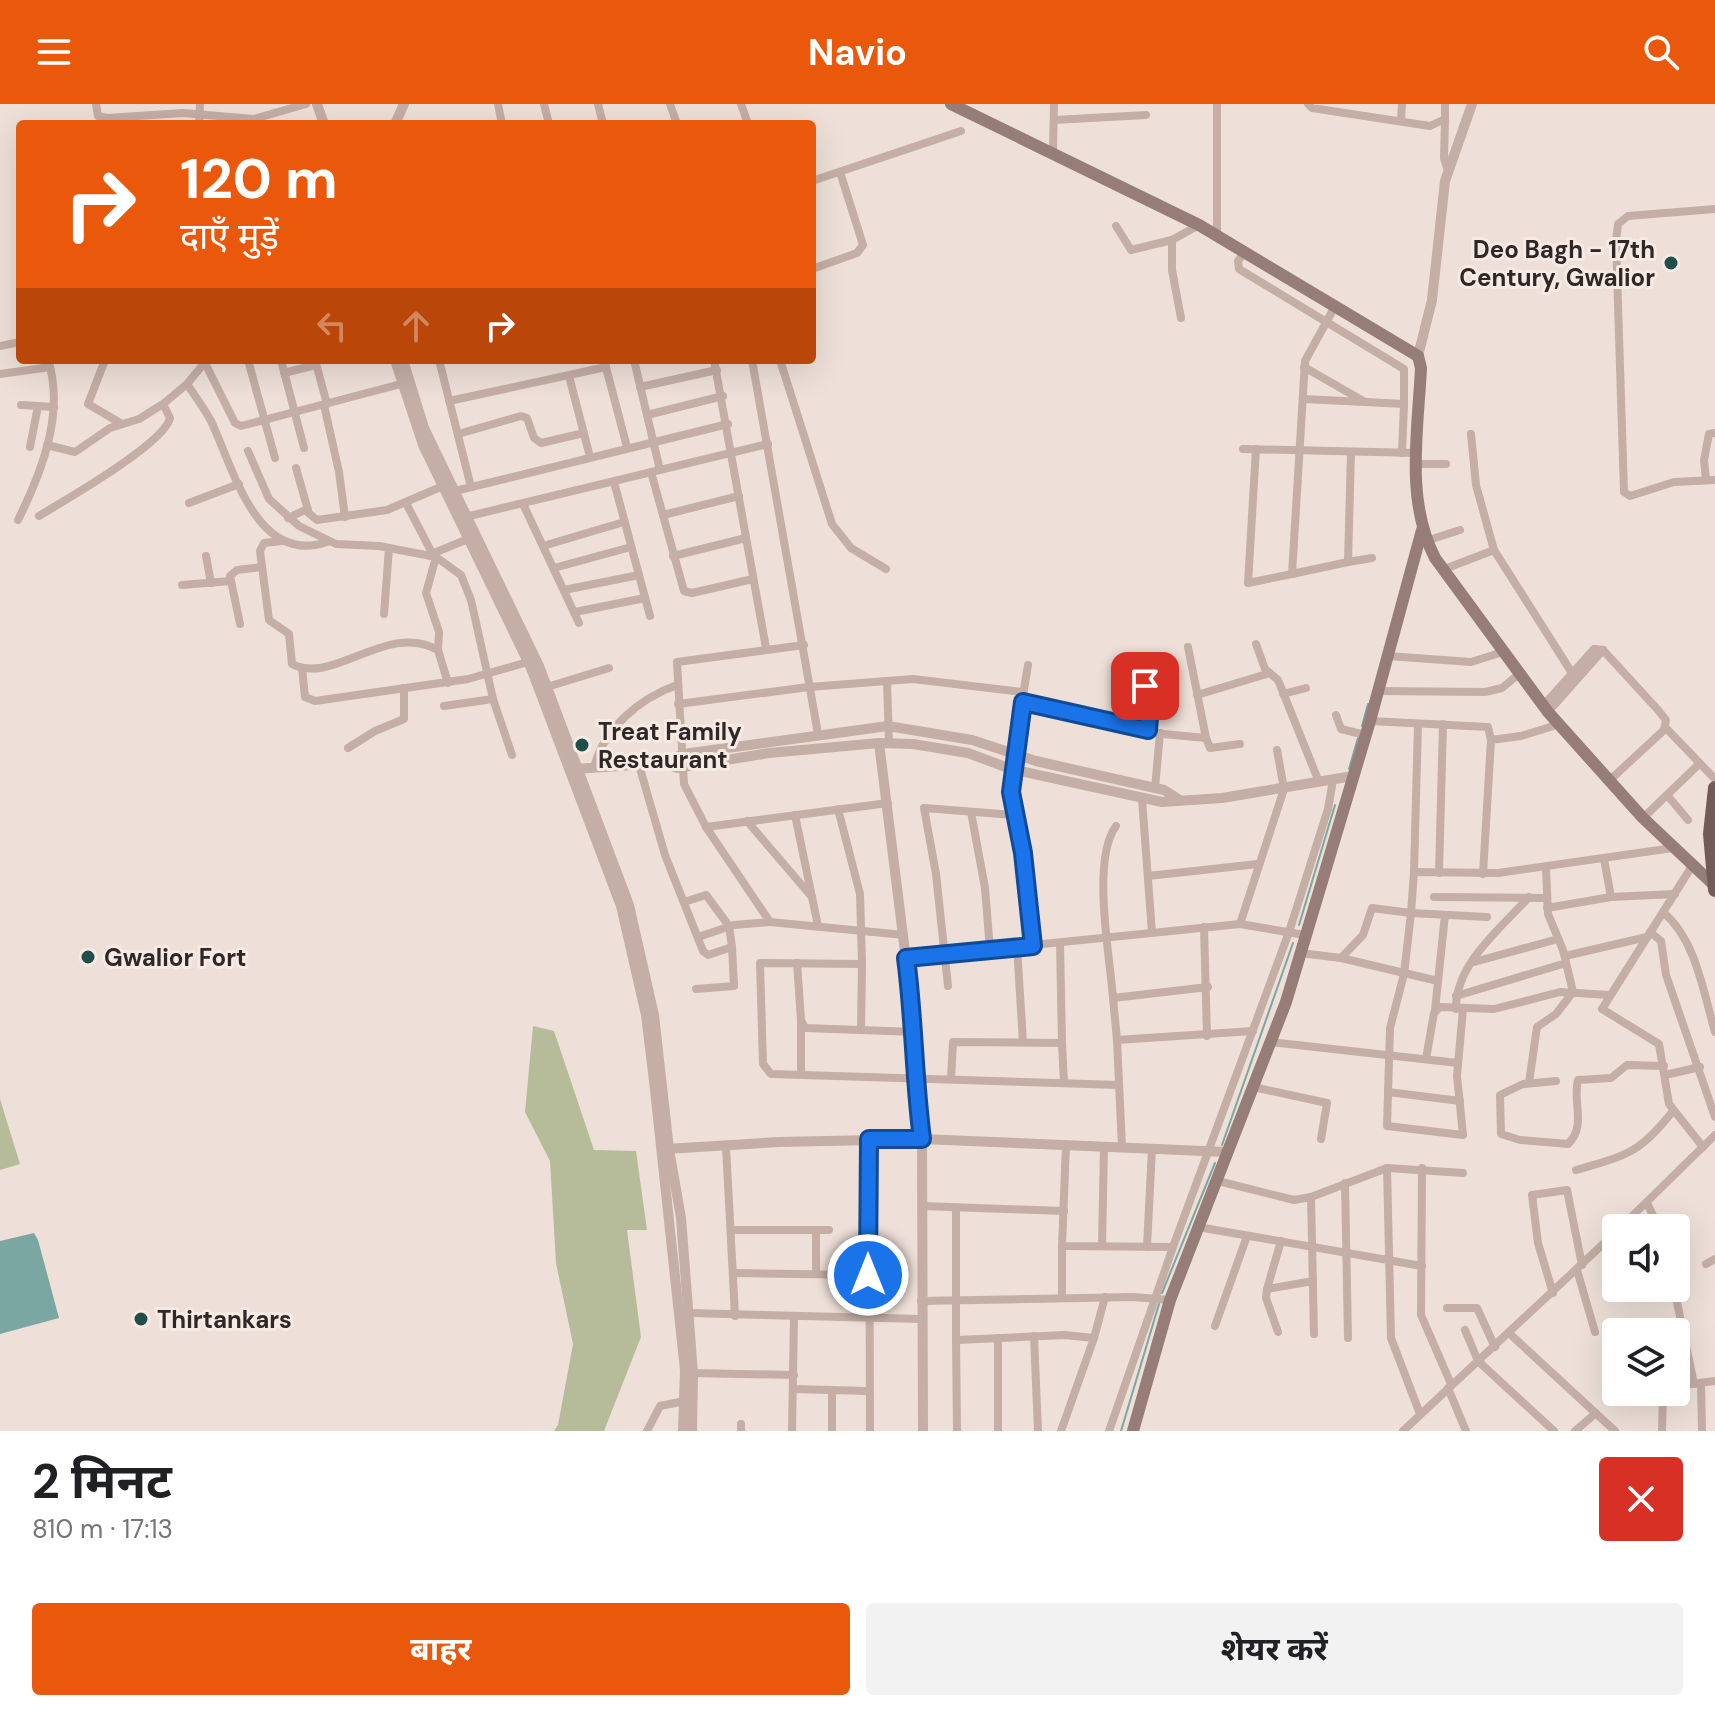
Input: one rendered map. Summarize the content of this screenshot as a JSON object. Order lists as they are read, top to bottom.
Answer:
{
  "places": [
    "Deo Bagh - 17th Century, Gwalior",
    "Treat Family Restaurant",
    "Gwalior Fort",
    "Thirtankars"
  ],
  "page": {
    "header": "Navio",
    "turn": ["120 m", "दाएँ मुड़ें"],
    "heading": ["2 मिनट", "810 m · 17:13"],
    "buttons": ["बाहर", "शेयर करें"]
  }
}
